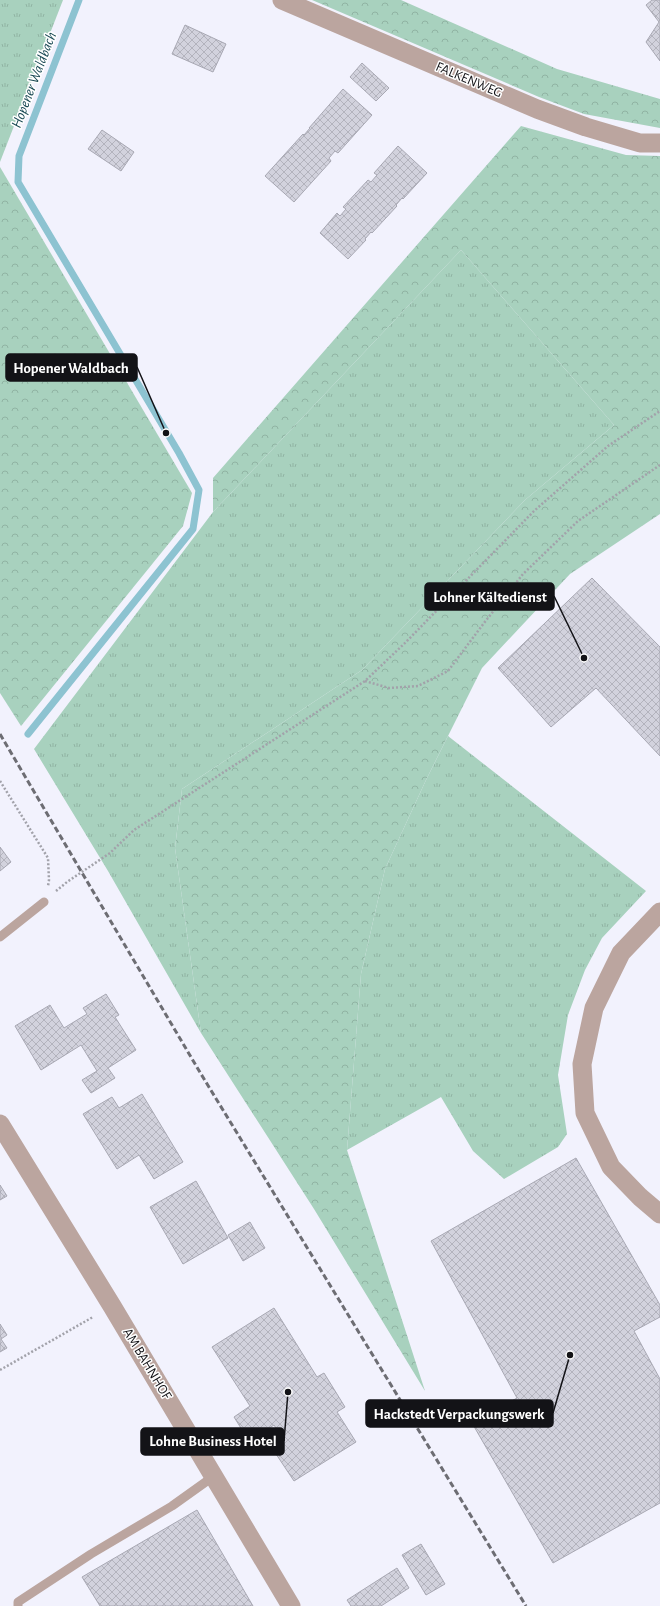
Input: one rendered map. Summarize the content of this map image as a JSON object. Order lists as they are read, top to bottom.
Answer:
{
  "streets": {
    "street": ["FALKENWEG", "AM BAHNHOF"]
  },
  "water": ["Hopener Waldbach"],
  "places": [
    "Hopener Waldbach",
    "Lohner Kältedienst",
    "Hackstedt Verpackungswerk",
    "Lohne Business Hotel"
  ]
}
